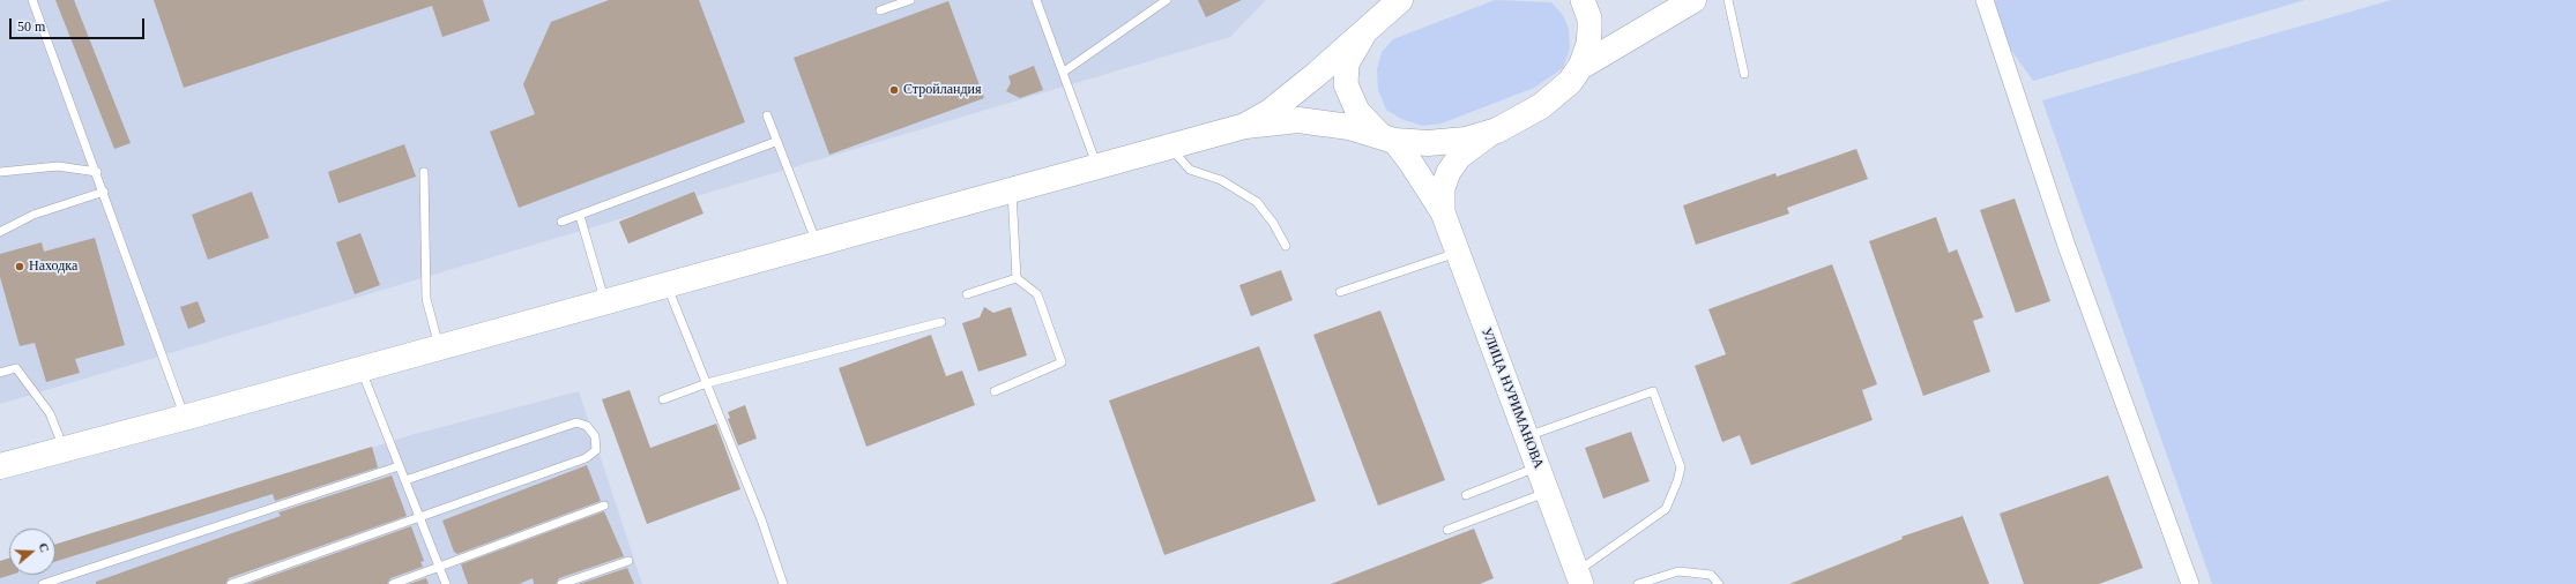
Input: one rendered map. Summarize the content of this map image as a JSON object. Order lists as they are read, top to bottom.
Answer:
{
  "streets": {
    "main road": ["УЛИЦА НУРИМАНОВА"]
  },
  "places": ["Стройландия", "Находка"],
  "scale_bar": "50 m",
  "north": "right"
}
